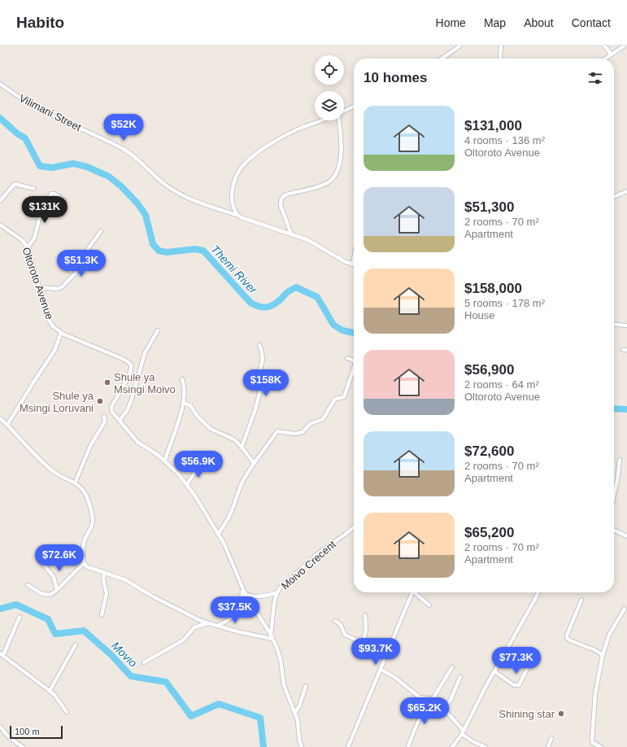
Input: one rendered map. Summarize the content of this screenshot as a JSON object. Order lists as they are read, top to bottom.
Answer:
{
  "streets": {
    "street": ["Vilimani Street", "Oltoroto Avenue", "Moivo Crecent"]
  },
  "crossings": [
    ["Oltoroto Avenue", "Moivo Crecent"]
  ],
  "water": ["Themi River", "Movio"],
  "places": ["Shule ya Msingi Moivo", "Shule ya Msingi Loruvani", "Shining star"],
  "scale_bar": "100 m",
  "page": {
    "header": "Habito",
    "nav": [
      "Home",
      "Map",
      "About",
      "Contact"
    ],
    "heading": "10 homes",
    "list": [
      {
        "name": "$131,000",
        "note": "4 rooms · 136 m² · Oltoroto Avenue"
      },
      {
        "name": "$51,300",
        "note": "2 rooms · 70 m² · Apartment"
      },
      {
        "name": "$158,000",
        "note": "5 rooms · 178 m² · House"
      },
      {
        "name": "$56,900",
        "note": "2 rooms · 64 m² · Oltoroto Avenue"
      },
      {
        "name": "$72,600",
        "note": "2 rooms · 70 m² · Apartment"
      },
      {
        "name": "$65,200",
        "note": "2 rooms · 70 m² · Apartment"
      }
    ],
    "price": [
      "$52K",
      "$131K",
      "$51.3K",
      "$158K",
      "$56.9K",
      "$72.6K",
      "$37.5K",
      "$93.7K",
      "$77.3K",
      "$65.2K"
    ],
    "scale": "100 m"
  }
}
